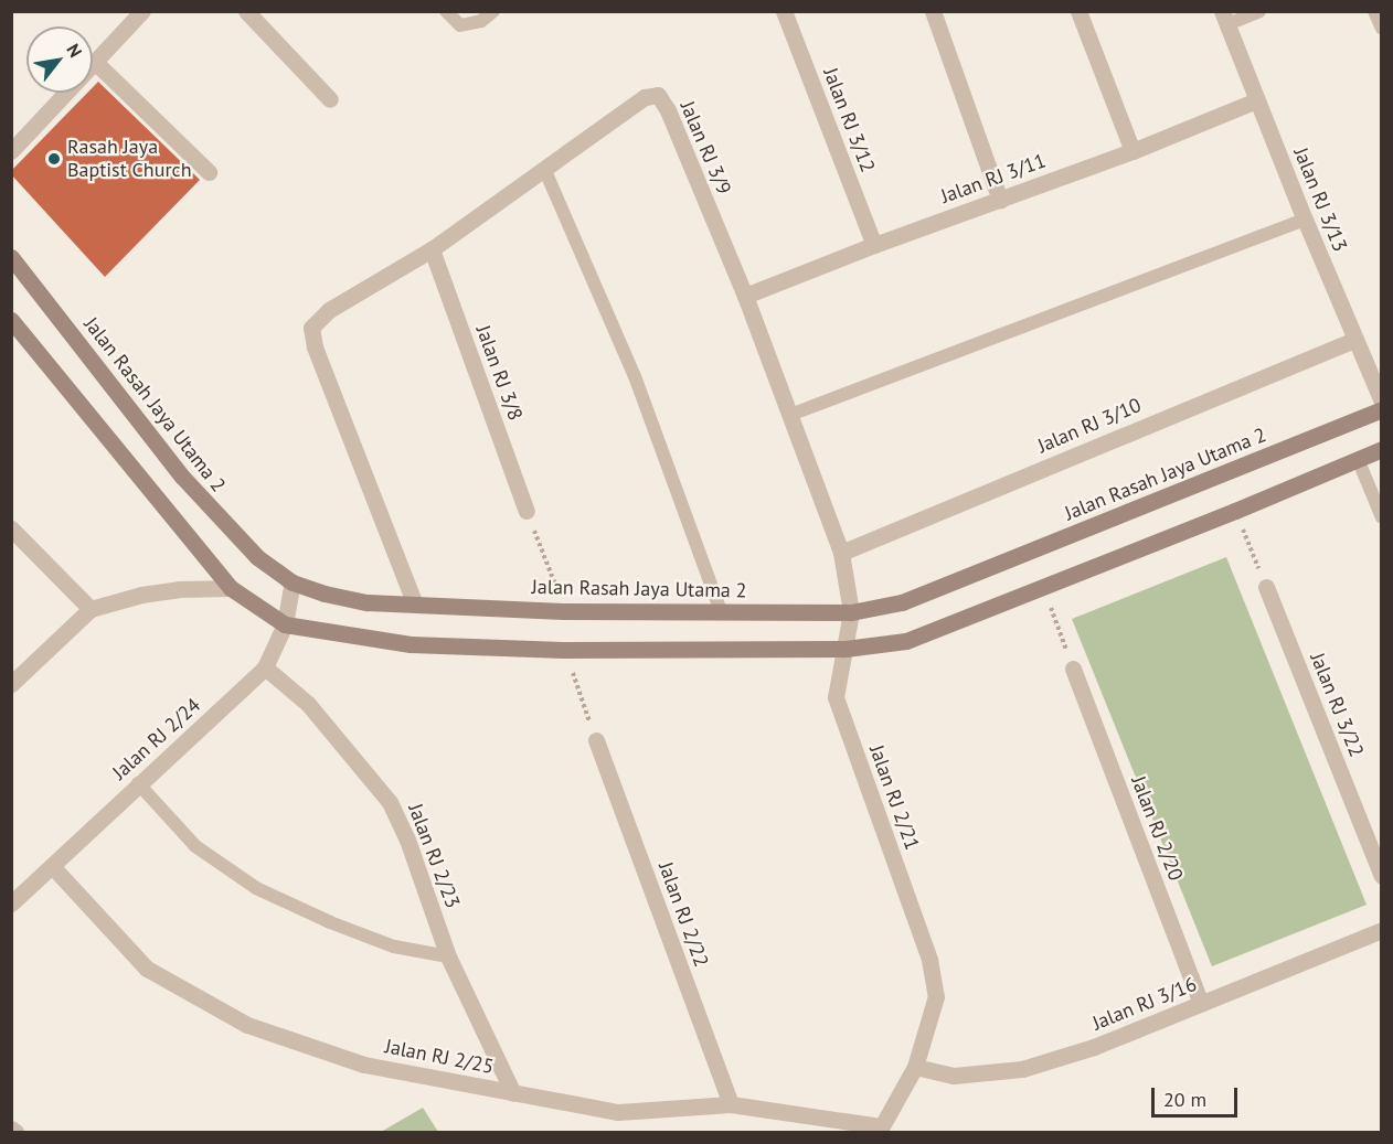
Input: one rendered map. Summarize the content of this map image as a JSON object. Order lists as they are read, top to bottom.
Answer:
{
  "streets": {
    "street": [
      "Jalan RJ 3/12",
      "Jalan RJ 3/9",
      "Jalan RJ 3/11",
      "Jalan RJ 3/13",
      "Jalan RJ 3/8",
      "Jalan Rasah Jaya Utama 2",
      "Jalan RJ 3/10",
      "Jalan RJ 3/22",
      "Jalan RJ 2/24",
      "Jalan RJ 2/21",
      "Jalan RJ 2/20",
      "Jalan RJ 2/23",
      "Jalan RJ 2/22",
      "Jalan RJ 3/16",
      "Jalan RJ 2/25"
    ]
  },
  "crossings": [
    ["Jalan RJ 3/12", "Jalan RJ 3/11"],
    ["Jalan RJ 3/9", "Jalan RJ 3/11"],
    ["Jalan RJ 3/9", "Jalan RJ 3/8"],
    ["Jalan RJ 3/9", "Jalan Rasah Jaya Utama 2"],
    ["Jalan RJ 3/9", "Jalan RJ 3/10"],
    ["Jalan RJ 3/9", "Jalan RJ 2/21"],
    ["Jalan RJ 3/11", "Jalan RJ 3/13"],
    ["Jalan RJ 3/13", "Jalan RJ 3/10"],
    ["Jalan Rasah Jaya Utama 2", "Jalan RJ 2/24"],
    ["Jalan Rasah Jaya Utama 2", "Jalan RJ 2/21"],
    ["Jalan RJ 2/24", "Jalan RJ 2/23"],
    ["Jalan RJ 2/24", "Jalan RJ 2/25"],
    ["Jalan RJ 2/21", "Jalan RJ 3/16"],
    ["Jalan RJ 2/20", "Jalan RJ 3/16"],
    ["Jalan RJ 2/23", "Jalan RJ 2/25"],
    ["Jalan RJ 2/22", "Jalan RJ 2/25"]
  ],
  "places": ["Rasah Jaya Baptist Church"],
  "scale_bar": "20 m",
  "north": "top right"
}
